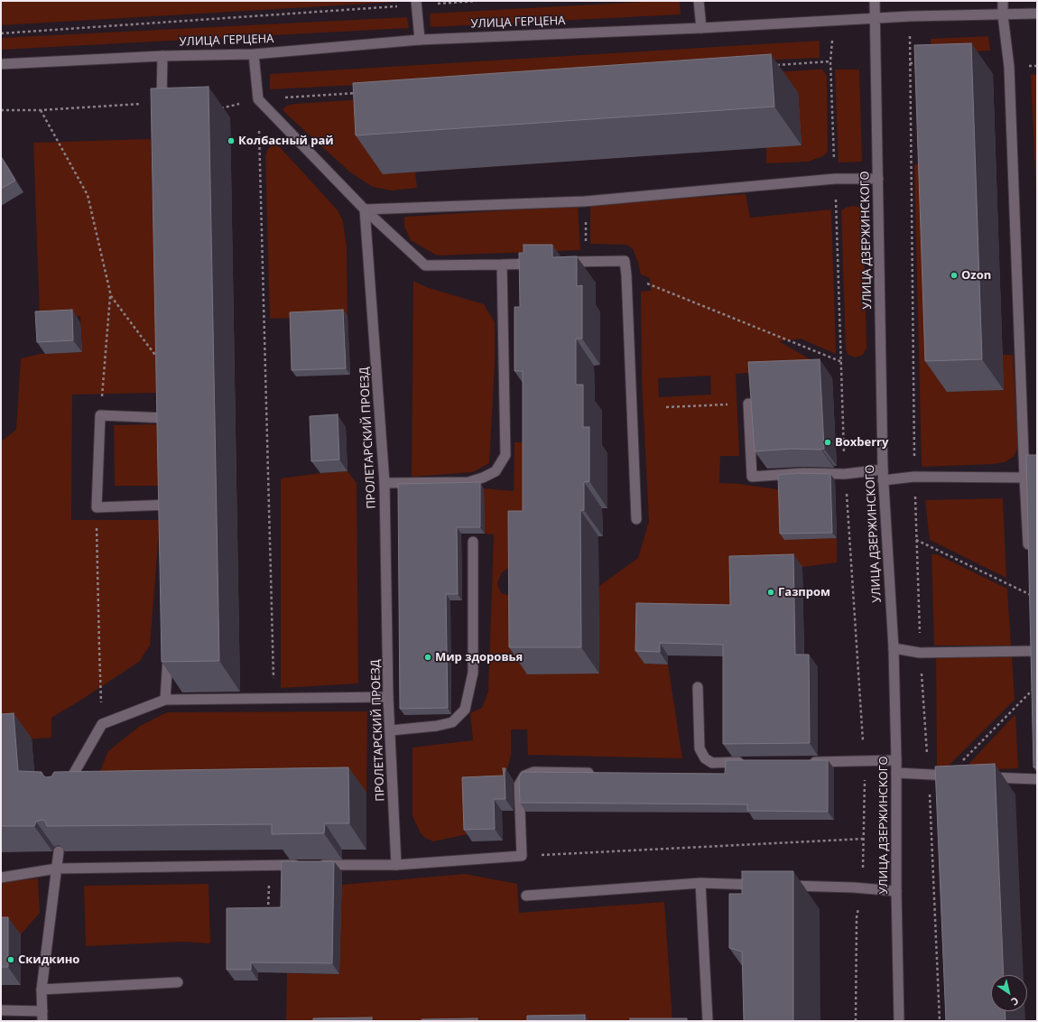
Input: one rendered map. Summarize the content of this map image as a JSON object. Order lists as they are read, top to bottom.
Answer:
{
  "streets": {
    "street": ["УЛИЦА ГЕРЦЕНА", "УЛИЦА ДЗЕРЖИНСКОГО", "ПРОЛЕТАРСКИЙ ПРОЕЗД"]
  },
  "crossings": [
    ["УЛИЦА ГЕРЦЕНА", "УЛИЦА ДЗЕРЖИНСКОГО"]
  ],
  "places": [
    "Колбасный рай",
    "Ozon",
    "Boxberry",
    "Газпром",
    "Мир здоровья",
    "Скидкино"
  ],
  "north": "bottom right"
}
